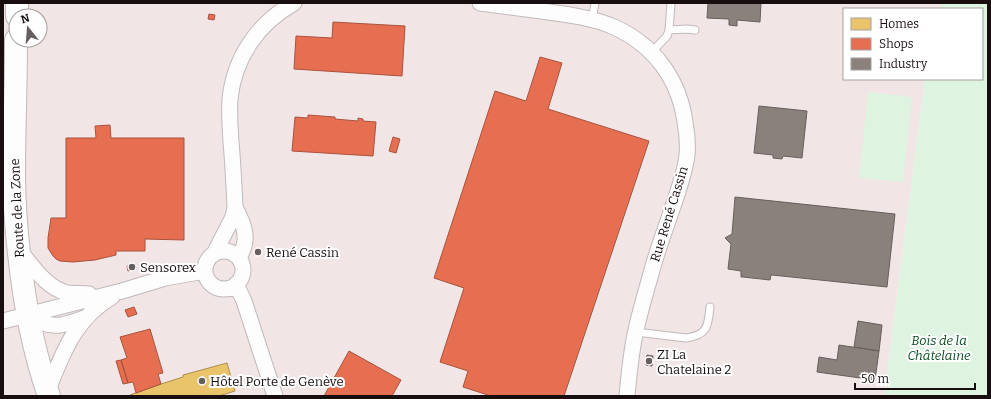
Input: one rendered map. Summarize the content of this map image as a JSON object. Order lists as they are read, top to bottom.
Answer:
{
  "streets": {
    "main road": ["Route de la Zone"],
    "street": ["Rue René Cassin"]
  },
  "parks": ["Bois de la Châtelaine"],
  "places": [
    "René Cassin",
    "Sensorex",
    "ZI La Chatelaine 2",
    "Hôtel Porte de Genève"
  ],
  "legend": ["Homes", "Shops", "Industry"],
  "scale_bar": "50 m",
  "north": "top"
}
